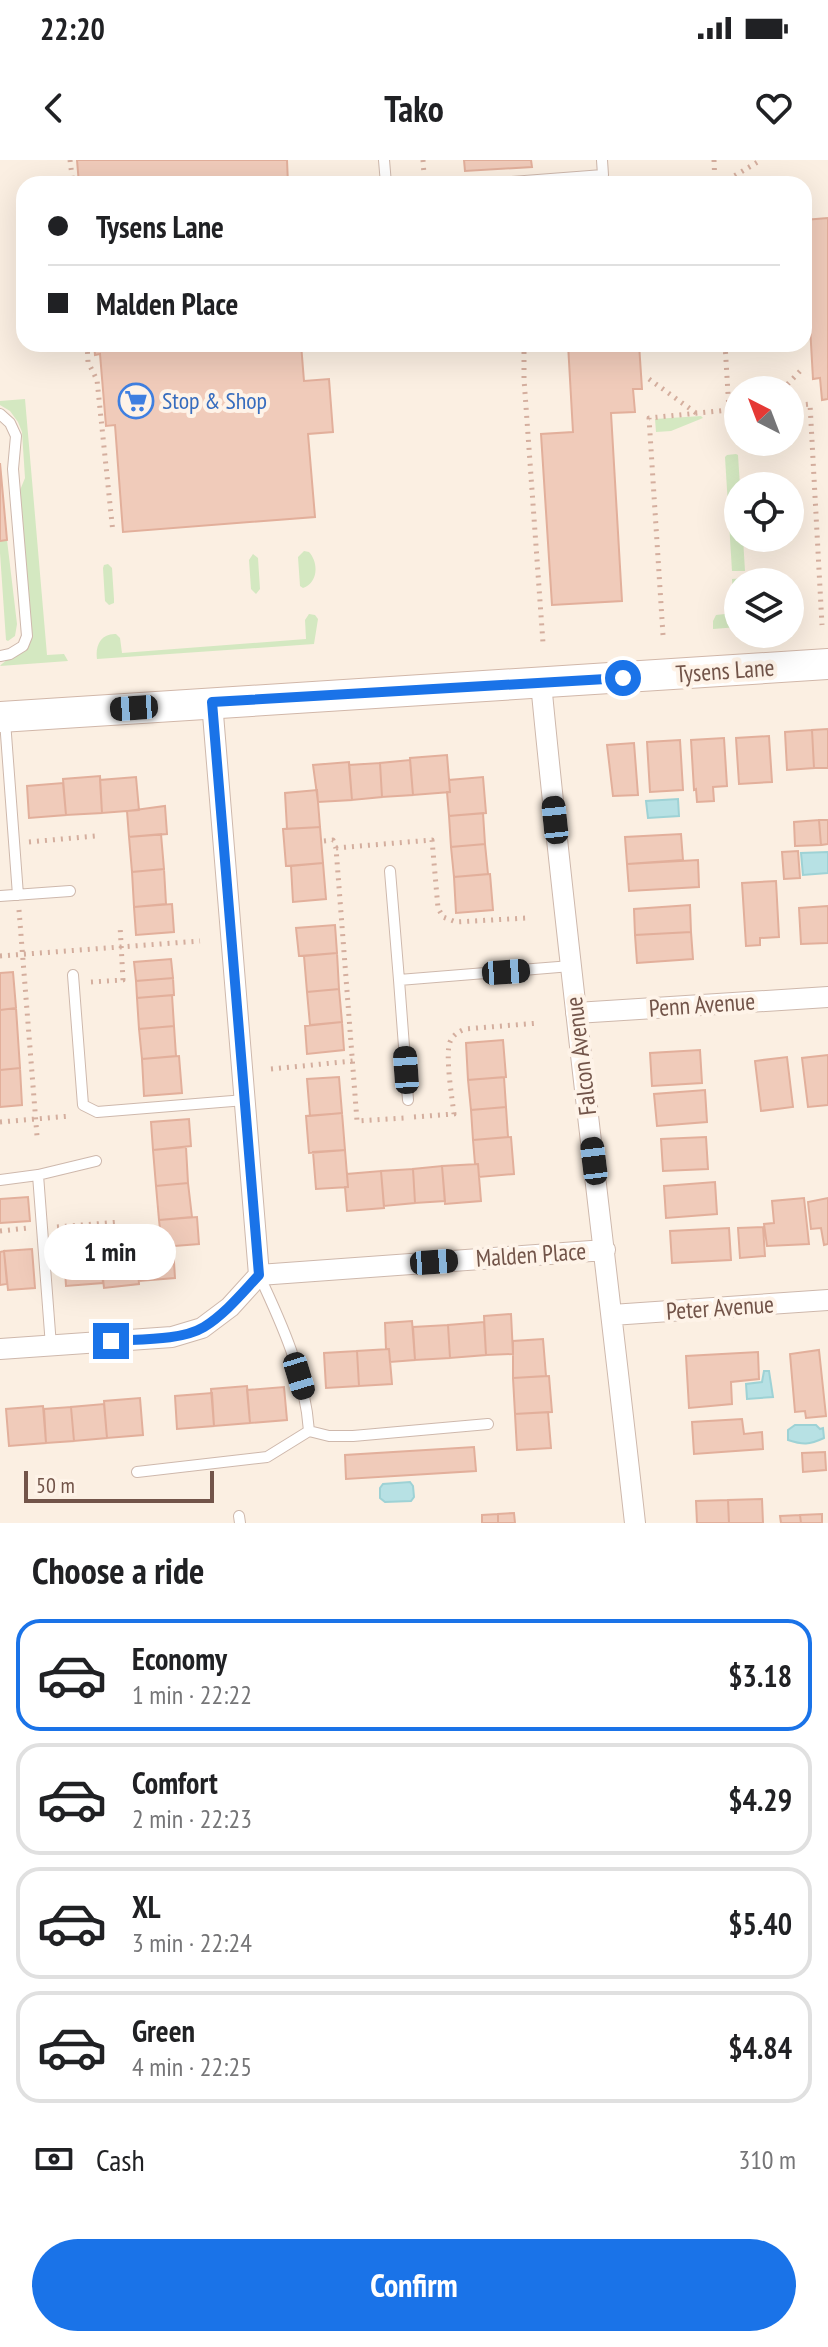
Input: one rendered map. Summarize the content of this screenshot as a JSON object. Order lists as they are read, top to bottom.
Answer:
{
  "streets": {
    "street": [
      "Tysens Lane",
      "Penn Avenue",
      "Falcon Avenue",
      "Malden Place",
      "Peter Avenue"
    ]
  },
  "crossings": [
    ["Tysens Lane", "Falcon Avenue"],
    ["Penn Avenue", "Falcon Avenue"],
    ["Falcon Avenue", "Malden Place"],
    ["Falcon Avenue", "Peter Avenue"]
  ],
  "places": {
    "supermarket": ["Stop & Shop"]
  },
  "scale_bar": "50 m",
  "north": "top left",
  "page": {
    "status": "22:20",
    "header": "Tako",
    "banner": ["Tysens Lane", "Malden Place"],
    "bubble": "1 min",
    "scale": "50 m",
    "heading": "Choose a ride",
    "list": [
      {
        "name": "Economy",
        "note": "1 min · 22:22",
        "value": "$3.18"
      },
      {
        "name": "Comfort",
        "note": "2 min · 22:23",
        "value": "$4.29"
      },
      {
        "name": "XL",
        "note": "3 min · 22:24",
        "value": "$5.40"
      },
      {
        "name": "Green",
        "note": "4 min · 22:25",
        "value": "$4.84"
      }
    ],
    "pay": ["Cash", "310 m"],
    "buttons": "Confirm"
  }
}
